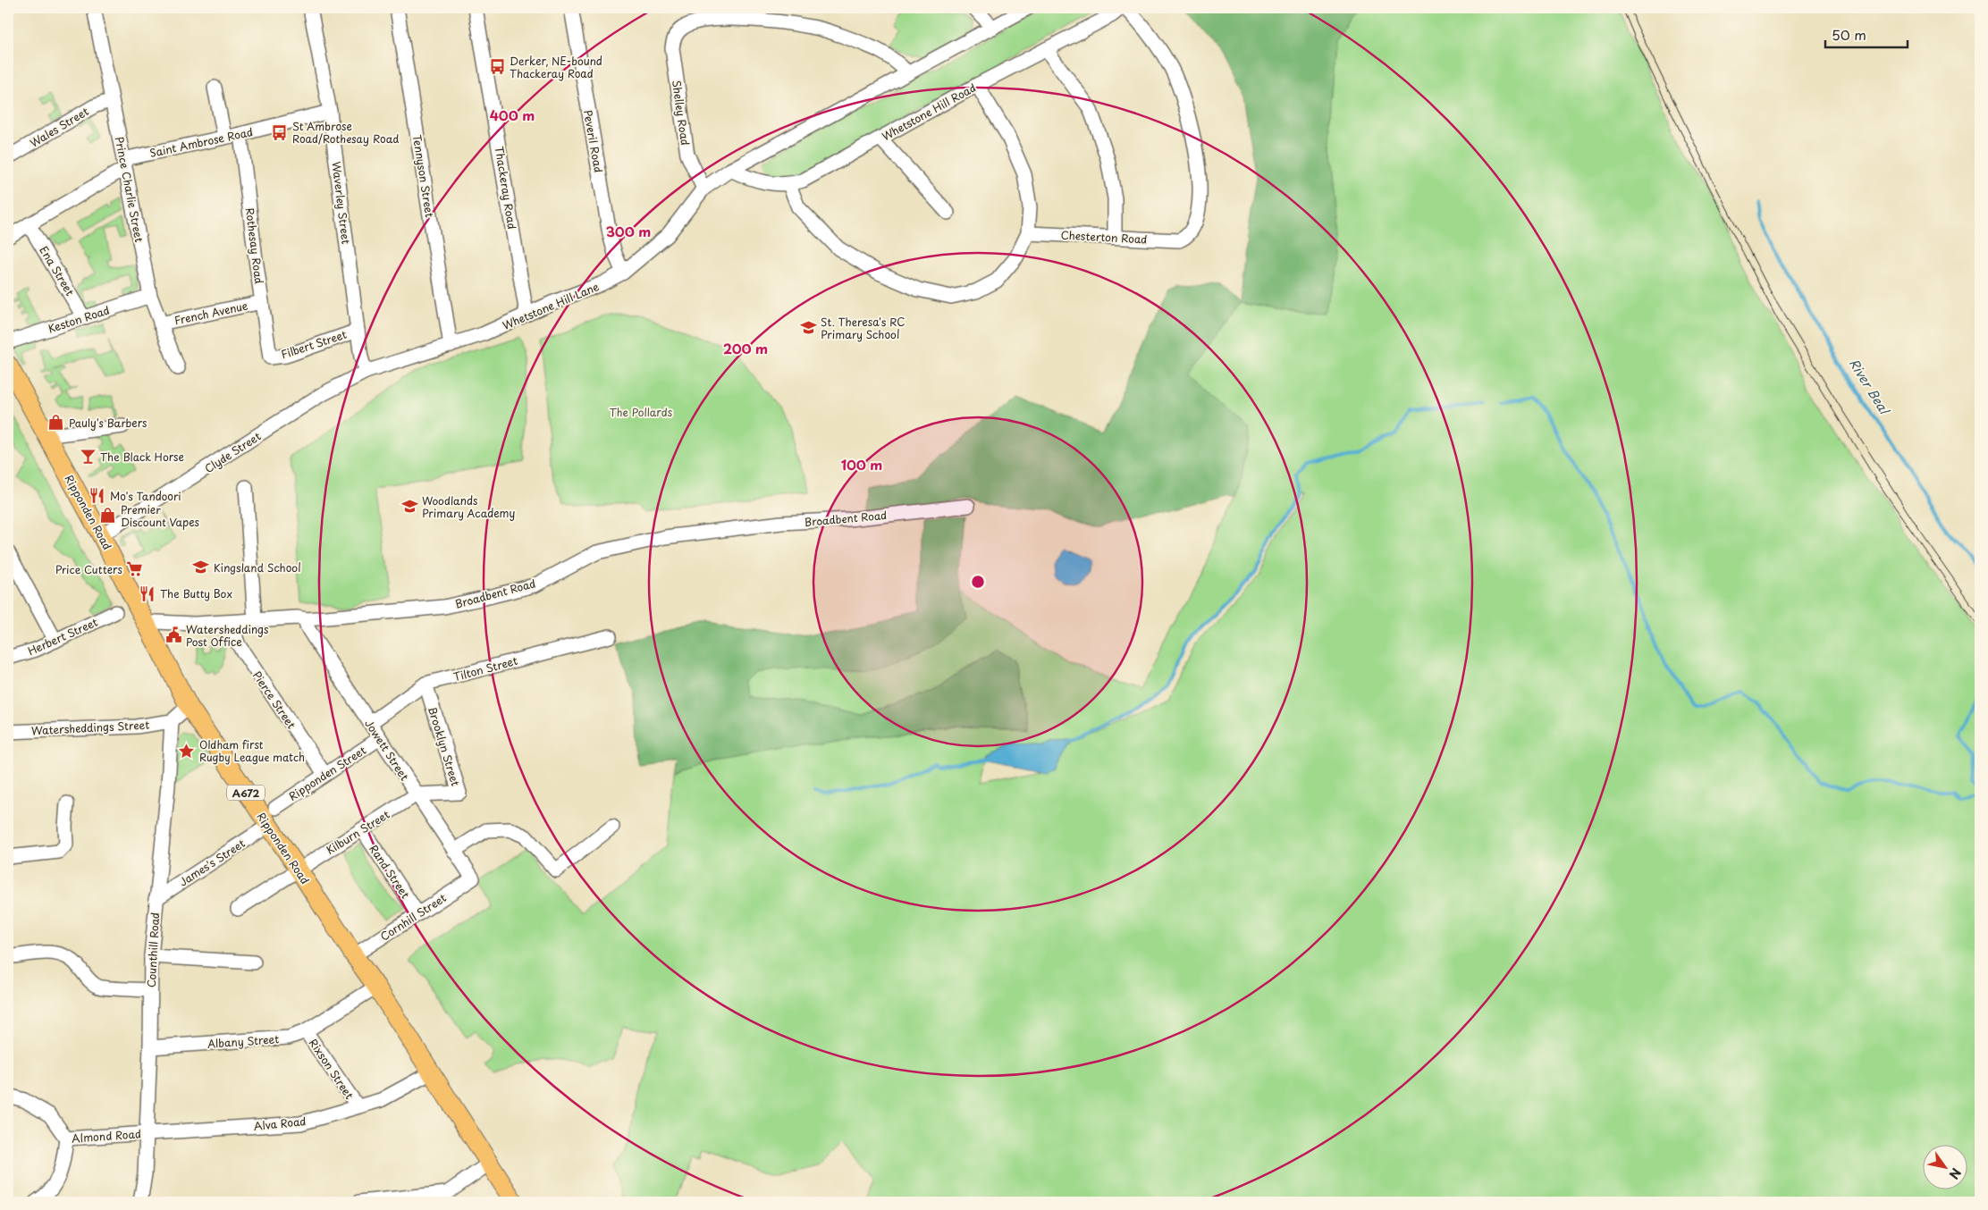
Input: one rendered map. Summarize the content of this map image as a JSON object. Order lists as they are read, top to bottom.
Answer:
{
  "streets": {
    "main road": ["Ripponden Road", "A672"],
    "street": [
      "Whetstone Hill Road",
      "Shelley Road",
      "Wales Street",
      "Peveril Road",
      "Saint Ambrose Road",
      "Tennyson Street",
      "Thackeray Road",
      "Prince Charlie Street",
      "Waverley Street",
      "Chesterton Road",
      "Rothesay Road",
      "Ena Street",
      "Whetstone Hill Lane",
      "French Avenue",
      "Keston Road",
      "Filbert Street",
      "Clyde Street",
      "Broadbent Road",
      "Herbert Street",
      "Tilton Street",
      "Pierce Street",
      "Watersheddings Street",
      "Brooklyn Street",
      "Jowett Street",
      "Ripponden Street",
      "Kilburn Street",
      "James's Street",
      "Rand Street",
      "Cornhill Street",
      "Counthill Road",
      "Albany Street",
      "Rixson Street",
      "Alva Road",
      "Almond Road"
    ]
  },
  "crossings": [
    ["Shelley Road", "Whetstone Hill Lane"],
    ["Wales Street", "Prince Charlie Street"],
    ["Peveril Road", "Whetstone Hill Lane"],
    ["Saint Ambrose Road", "Prince Charlie Street"],
    ["Saint Ambrose Road", "Waverley Street"],
    ["Saint Ambrose Road", "Rothesay Road"],
    ["Saint Ambrose Road", "Ena Street"],
    ["Tennyson Street", "Whetstone Hill Lane"],
    ["Thackeray Road", "Whetstone Hill Lane"],
    ["Prince Charlie Street", "French Avenue"],
    ["Prince Charlie Street", "Keston Road"],
    ["Waverley Street", "Whetstone Hill Lane"],
    ["Waverley Street", "Filbert Street"],
    ["Waverley Street", "Clyde Street"],
    ["Rothesay Road", "French Avenue"],
    ["Rothesay Road", "Filbert Street"],
    ["Ena Street", "Keston Road"],
    ["Whetstone Hill Lane", "Clyde Street"],
    ["Clyde Street", "Ripponden Road"],
    ["Ripponden Road", "Broadbent Road"],
    ["Ripponden Road", "Kilburn Street"],
    ["Ripponden Road", "James's Street"],
    ["Ripponden Road", "Cornhill Street"],
    ["Ripponden Road", "Albany Street"],
    ["Ripponden Road", "Alva Road"],
    ["Broadbent Road", "Pierce Street"],
    ["Broadbent Road", "Jowett Street"],
    ["Tilton Street", "Brooklyn Street"],
    ["Tilton Street", "Jowett Street"],
    ["Pierce Street", "Ripponden Street"],
    ["Watersheddings Street", "Counthill Road"],
    ["Brooklyn Street", "Jowett Street"],
    ["Brooklyn Street", "Kilburn Street"],
    ["Jowett Street", "Ripponden Street"],
    ["Jowett Street", "Kilburn Street"],
    ["Jowett Street", "Cornhill Street"],
    ["Kilburn Street", "Rand Street"],
    ["James's Street", "Counthill Road"],
    ["Rand Street", "Cornhill Street"],
    ["Counthill Road", "Albany Street"],
    ["Counthill Road", "Alva Road"],
    ["Counthill Road", "Almond Road"],
    ["Albany Street", "Rixson Street"],
    ["Rixson Street", "Alva Road"],
    ["Alva Road", "Almond Road"]
  ],
  "water": ["River Beal"],
  "parks": ["The Pollards"],
  "places": {
    "bus stop": ["Derker, NE-bound Thackeray Road", "St Ambrose Road/Rothesay Road"],
    "school or university": ["St. Theresa's RC Primary School", "Woodlands Primary Academy", "Kingsland School"],
    "shop": ["Pauly's Barbers", "Premier Discount Vapes"],
    "bar": ["The Black Horse"],
    "restaurant": ["Mo's Tandoori", "The Butty Box"],
    "supermarket": ["Price Cutters"],
    "public building": ["Watersheddings Post Office"],
    "place": ["Oldham first Rugby League match"]
  },
  "scale_bar": "50 m",
  "north": "bottom right",
  "rings": [
    "400 m",
    "300 m",
    "200 m",
    "100 m"
  ]
}
